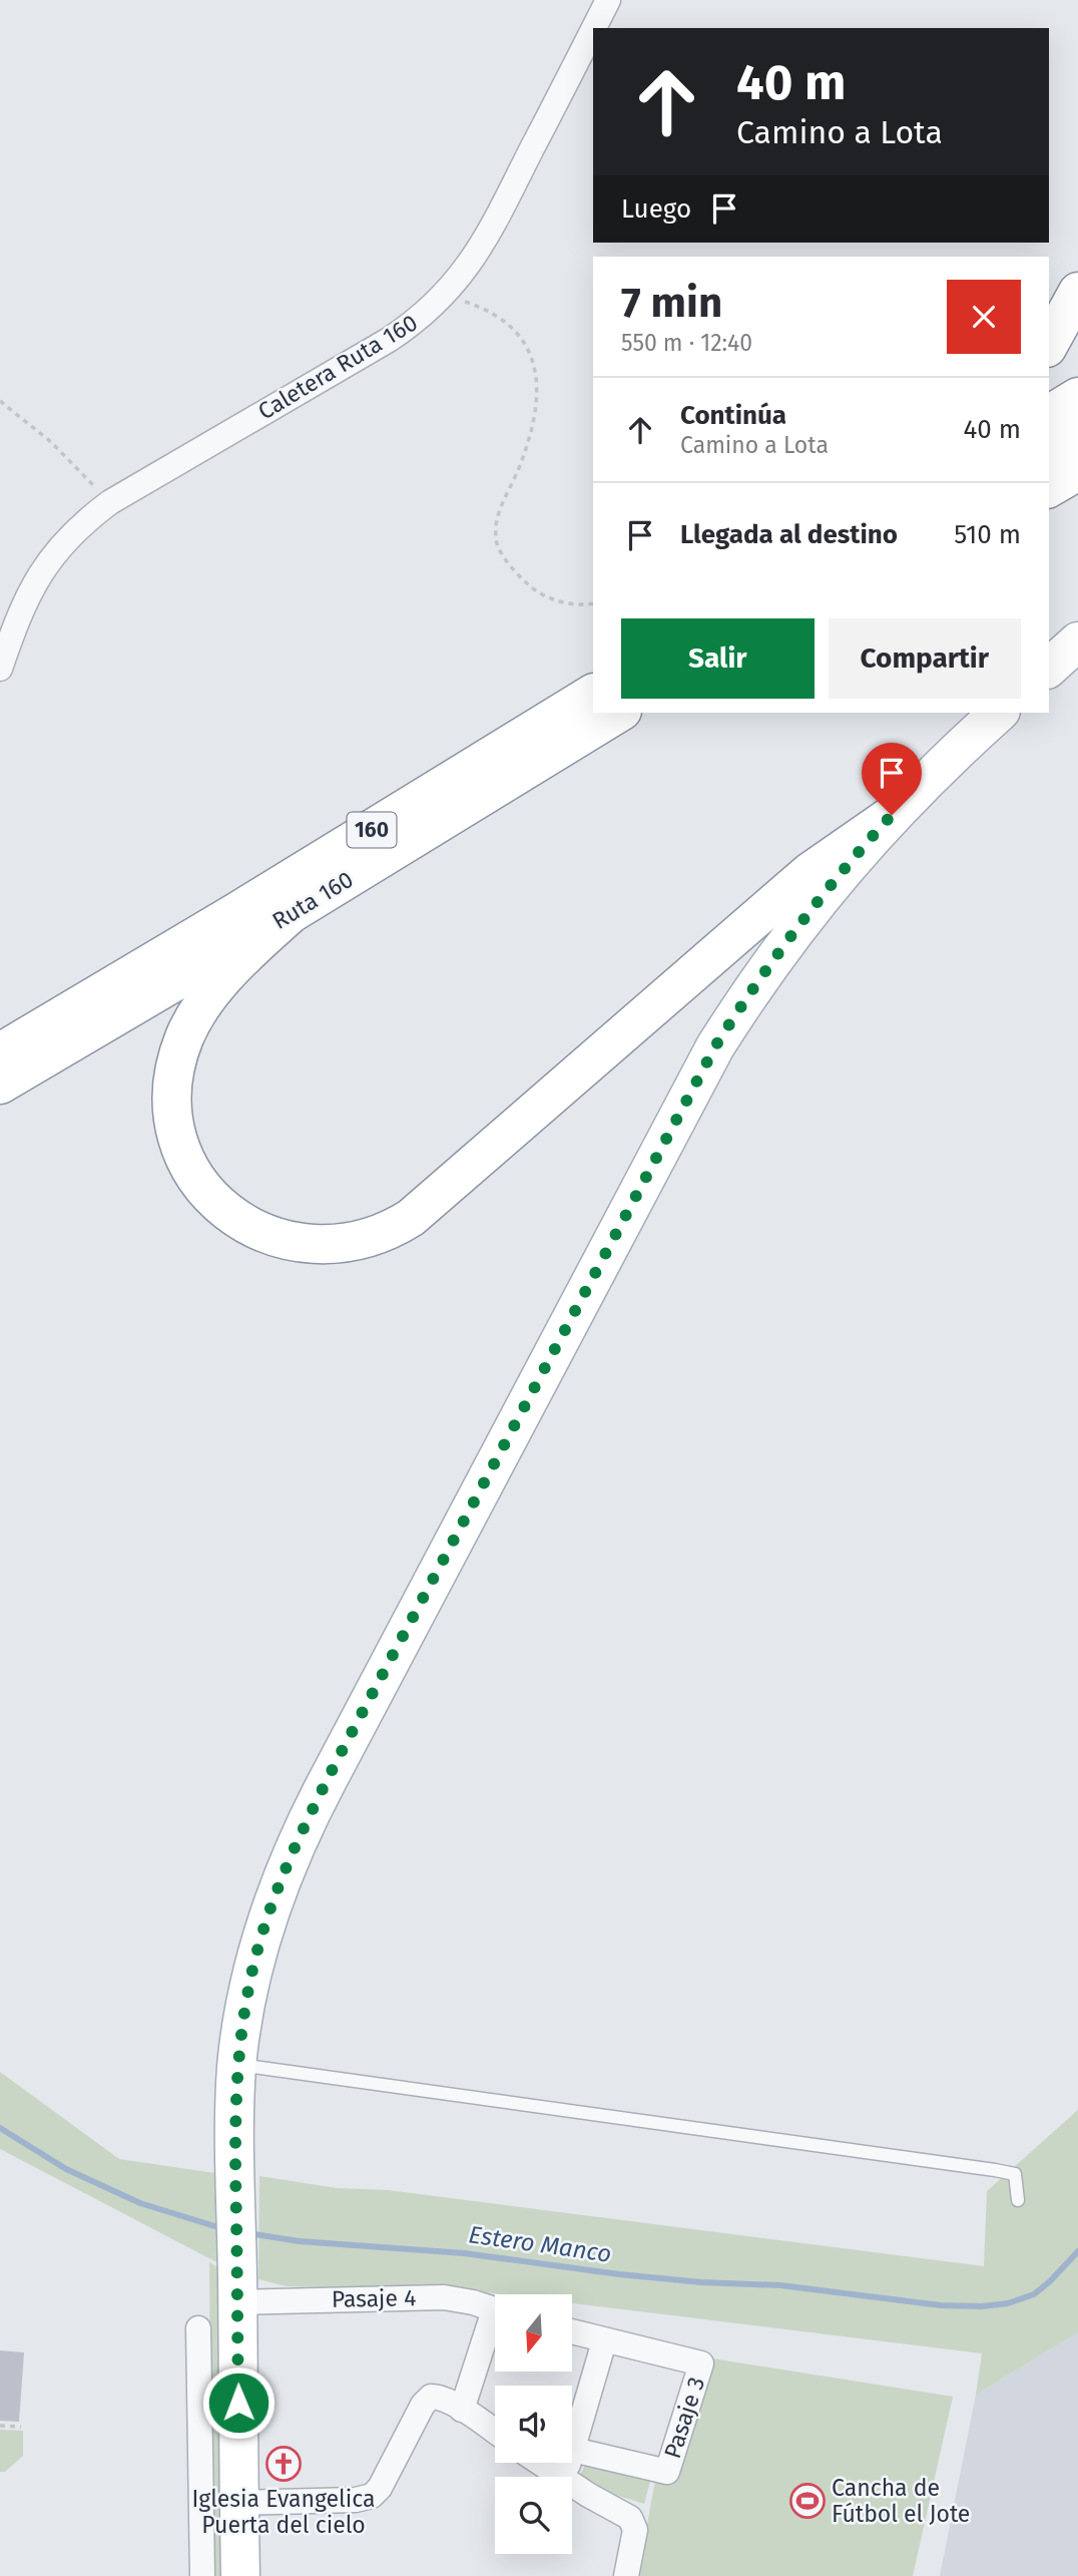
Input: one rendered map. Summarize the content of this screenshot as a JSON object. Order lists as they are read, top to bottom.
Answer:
{
  "streets": {
    "main road": ["160", "Ruta 160"],
    "street": ["Caletera Ruta 160", "Pasaje 4", "Pasaje 3"]
  },
  "water": ["Estero Manco"],
  "places": {
    "church": ["Iglesia Evangelica Puerta del cielo"],
    "sports": ["Cancha de Fútbol el Jote"]
  },
  "north": "bottom",
  "page": {
    "turn": ["40 m", "Camino a Lota"],
    "then": "Luego",
    "heading": ["7 min", "550 m · 12:40"],
    "list": [
      {
        "name": "Continúa",
        "note": "Camino a Lota",
        "value": "40 m"
      },
      {
        "name": "Llegada al destino",
        "value": "510 m"
      }
    ],
    "buttons": ["Salir", "Compartir"]
  }
}
